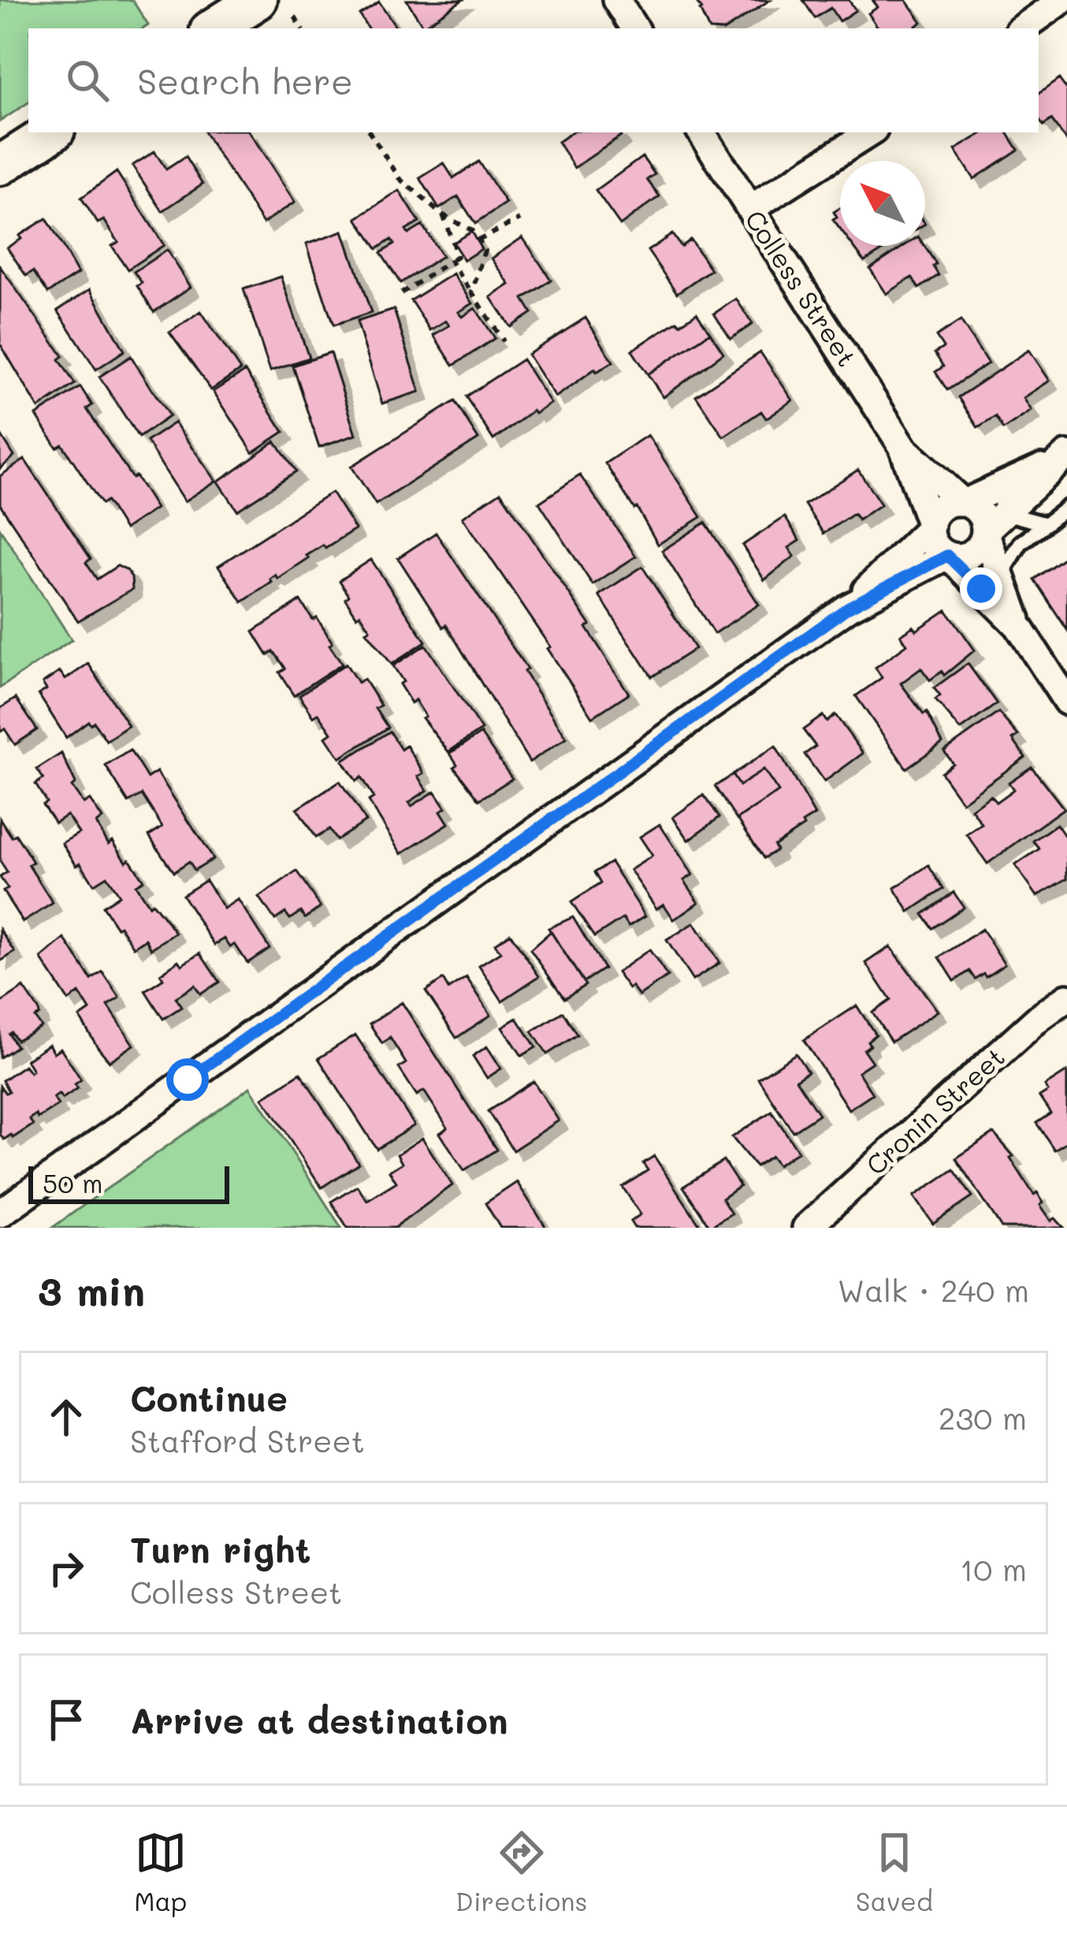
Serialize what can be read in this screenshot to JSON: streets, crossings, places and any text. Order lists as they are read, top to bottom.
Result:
{
  "streets": {
    "street": ["Colless Street", "Cronin Street"]
  },
  "scale_bar": "50 m",
  "north": "top left",
  "page": {
    "search": "Search here",
    "scale": "50 m",
    "heading": ["3 min", "Walk · 240 m"],
    "list": [
      ["Continue", "Stafford Street", "230 m"],
      ["Turn right", "Colless Street", "10 m"],
      "Arrive at destination"
    ],
    "nav": ["Map", "Directions", "Saved"]
  }
}
